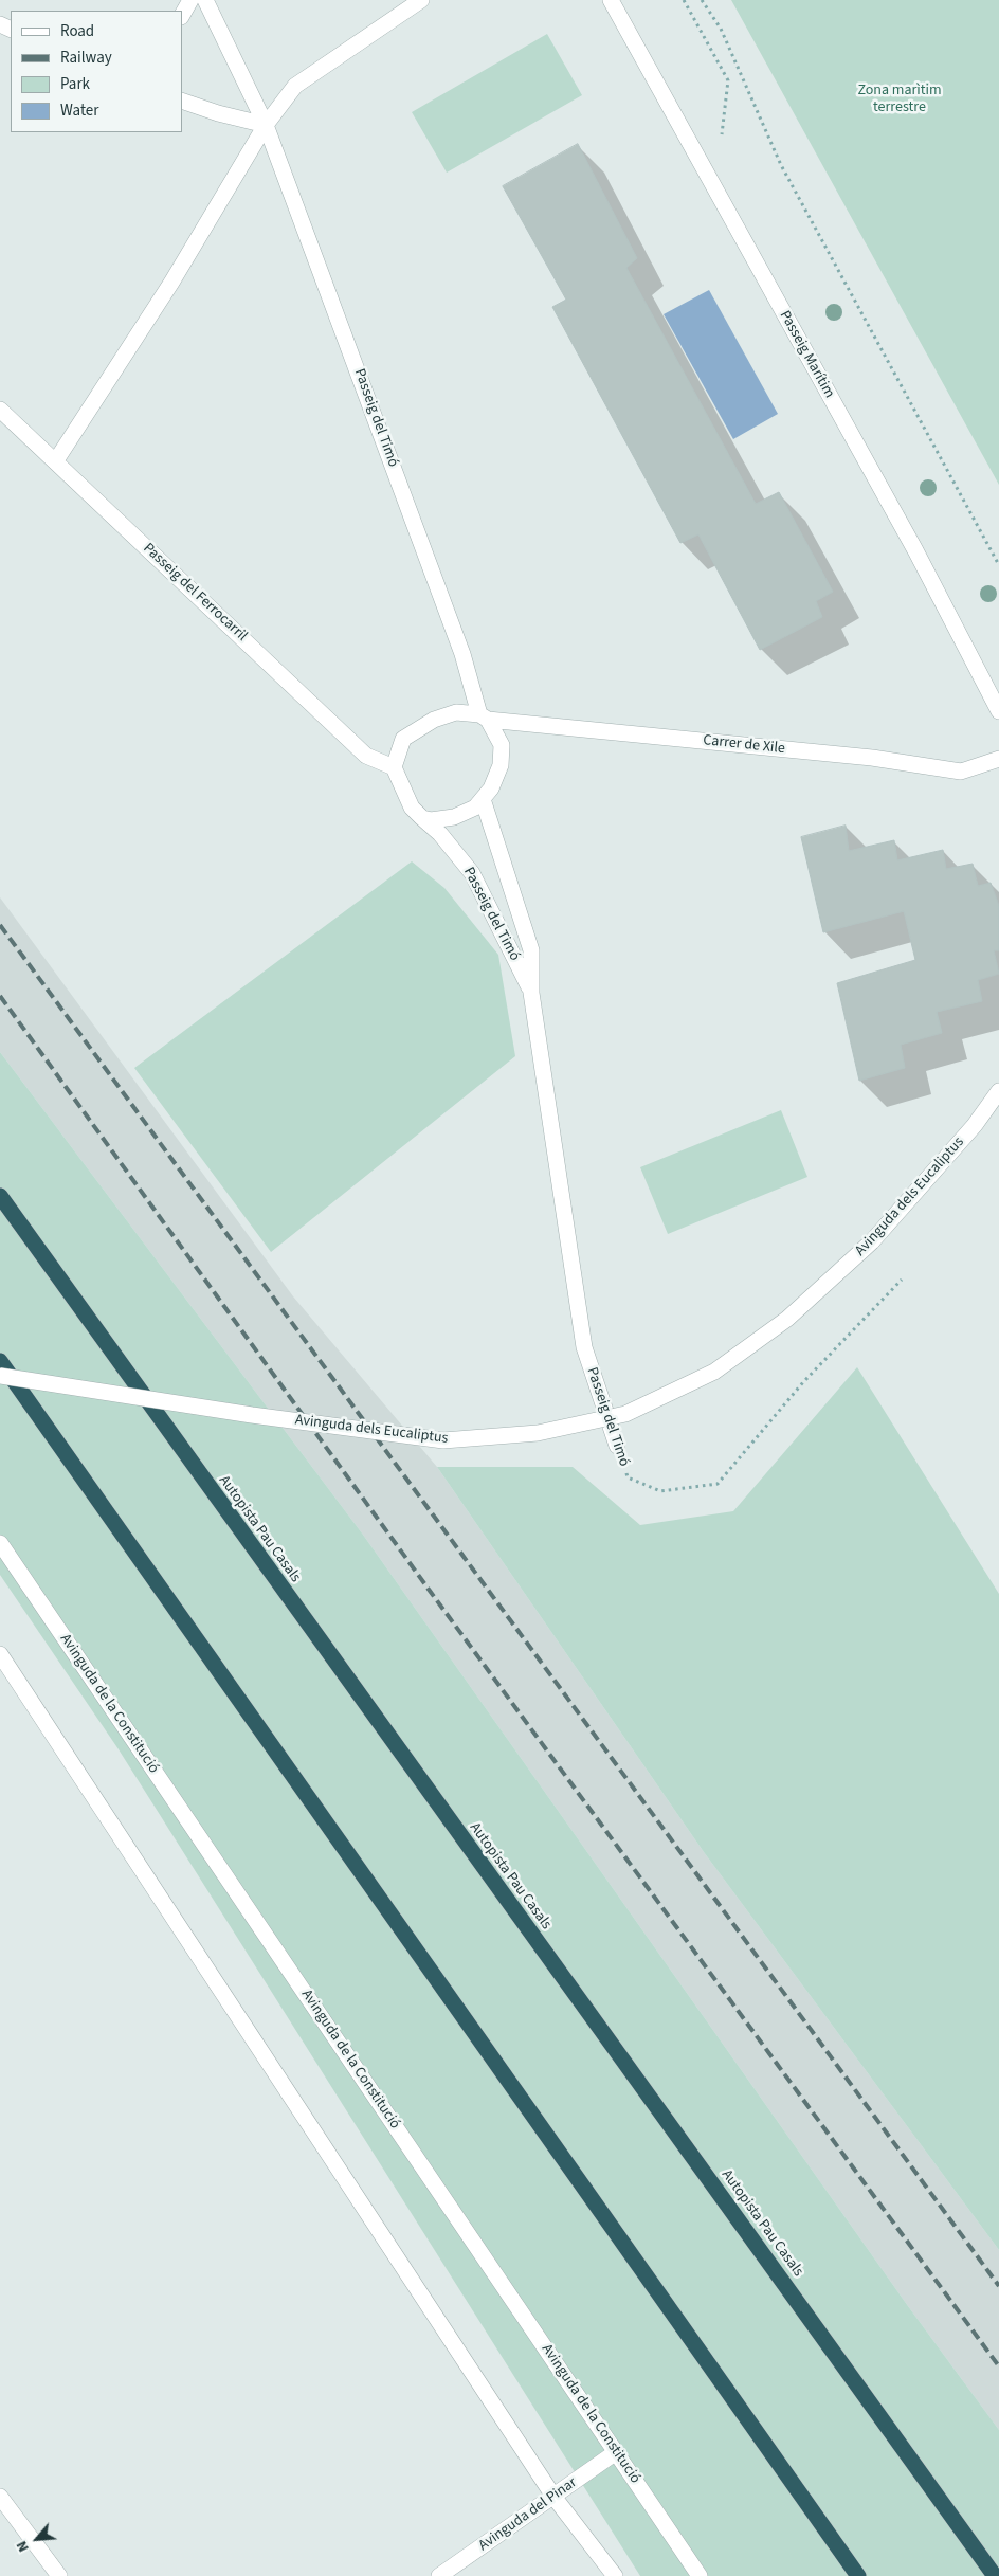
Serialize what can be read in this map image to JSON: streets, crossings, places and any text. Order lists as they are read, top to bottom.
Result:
{
  "streets": {
    "highway": ["Autopista Pau Casals"],
    "street": [
      "Passeig Marítim",
      "Passeig del Timó",
      "Passeig del Ferrocarril",
      "Carrer de Xile",
      "Avinguda dels Eucaliptus",
      "Avinguda de la Constitució",
      "Avinguda del Pinar"
    ]
  },
  "crossings": [
    ["Passeig del Timó", "Passeig del Ferrocarril"],
    ["Passeig del Timó", "Carrer de Xile"],
    ["Passeig del Ferrocarril", "Carrer de Xile"],
    ["Avinguda de la Constitució", "Avinguda del Pinar"]
  ],
  "parks": ["Zona marìtim terrestre"],
  "legend": [
    "Road",
    "Railway",
    "Park",
    "Water"
  ],
  "north": "bottom left"
}
